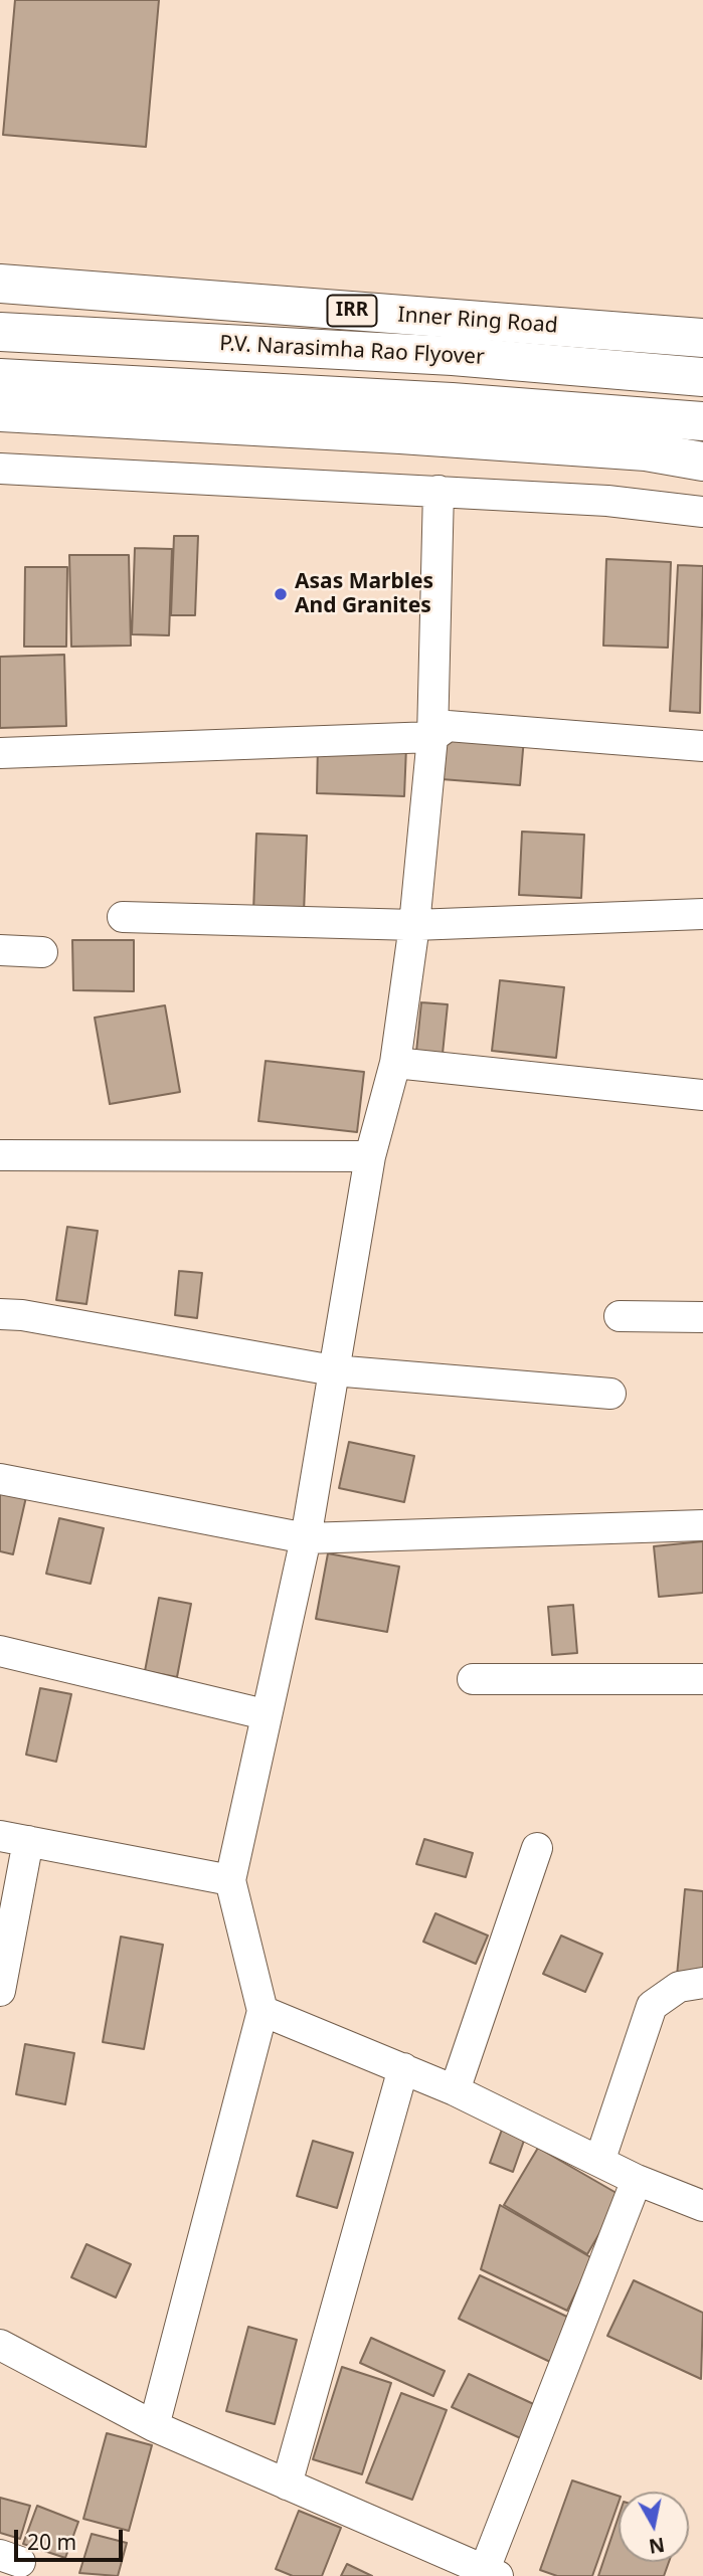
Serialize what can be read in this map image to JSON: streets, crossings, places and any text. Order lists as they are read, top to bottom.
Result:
{
  "streets": {
    "main road": ["IRR", "Inner Ring Road", "P.V. Narasimha Rao Flyover"]
  },
  "places": ["Asas Marbles And Granites"],
  "scale_bar": "20 m",
  "north": "bottom"
}
